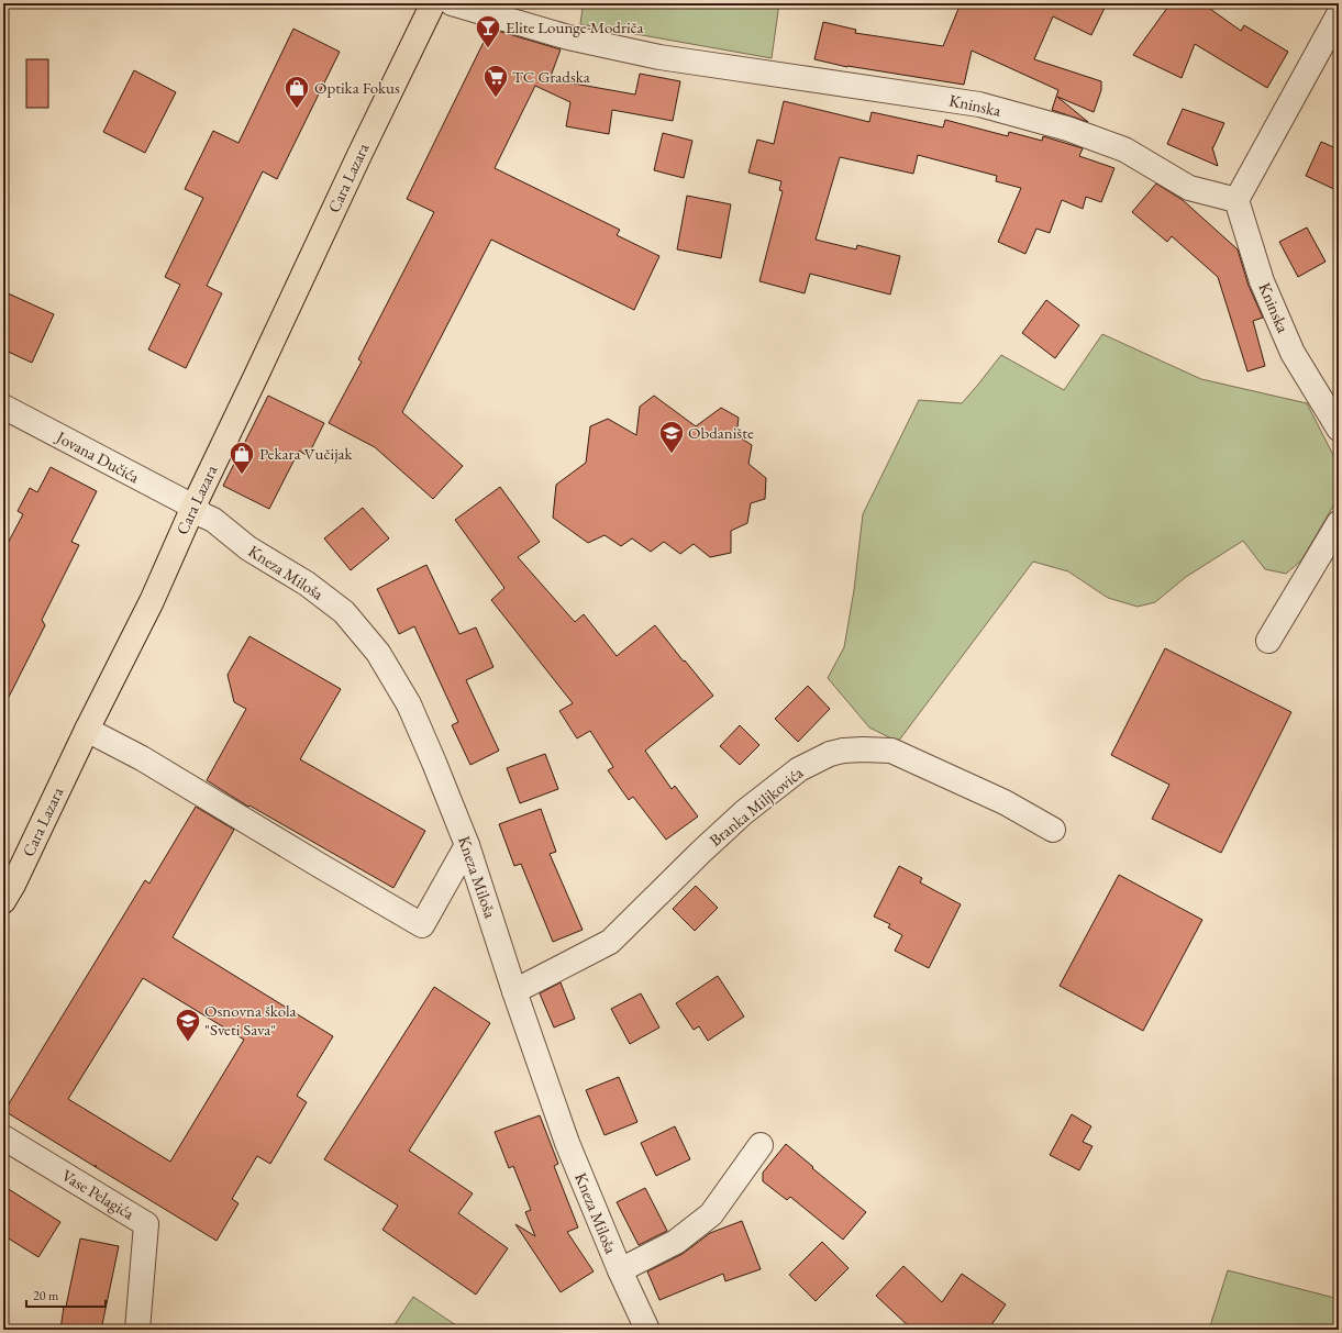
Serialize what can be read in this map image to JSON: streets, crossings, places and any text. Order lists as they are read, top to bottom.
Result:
{
  "streets": {
    "main road": ["Cara Lazara"],
    "street": [
      "Kninska",
      "Jovana Dučića",
      "Kneza Miloša",
      "Branka Miljkovića",
      "Vase Pelagića"
    ]
  },
  "crossings": [
    ["Cara Lazara", "Jovana Dučića"],
    ["Cara Lazara", "Kneza Miloša"],
    ["Jovana Dučića", "Kneza Miloša"],
    ["Kneza Miloša", "Branka Miljkovića"]
  ],
  "places": {
    "bar": ["Elite Lounge Modriča"],
    "supermarket": ["TC Gradska"],
    "shop": ["Optika Fokus", "Pekara Vučijak"],
    "school or university": ["Obdanište", "Osnovna škola \"Sveti Sava\""]
  },
  "scale_bar": "20 m"
}
